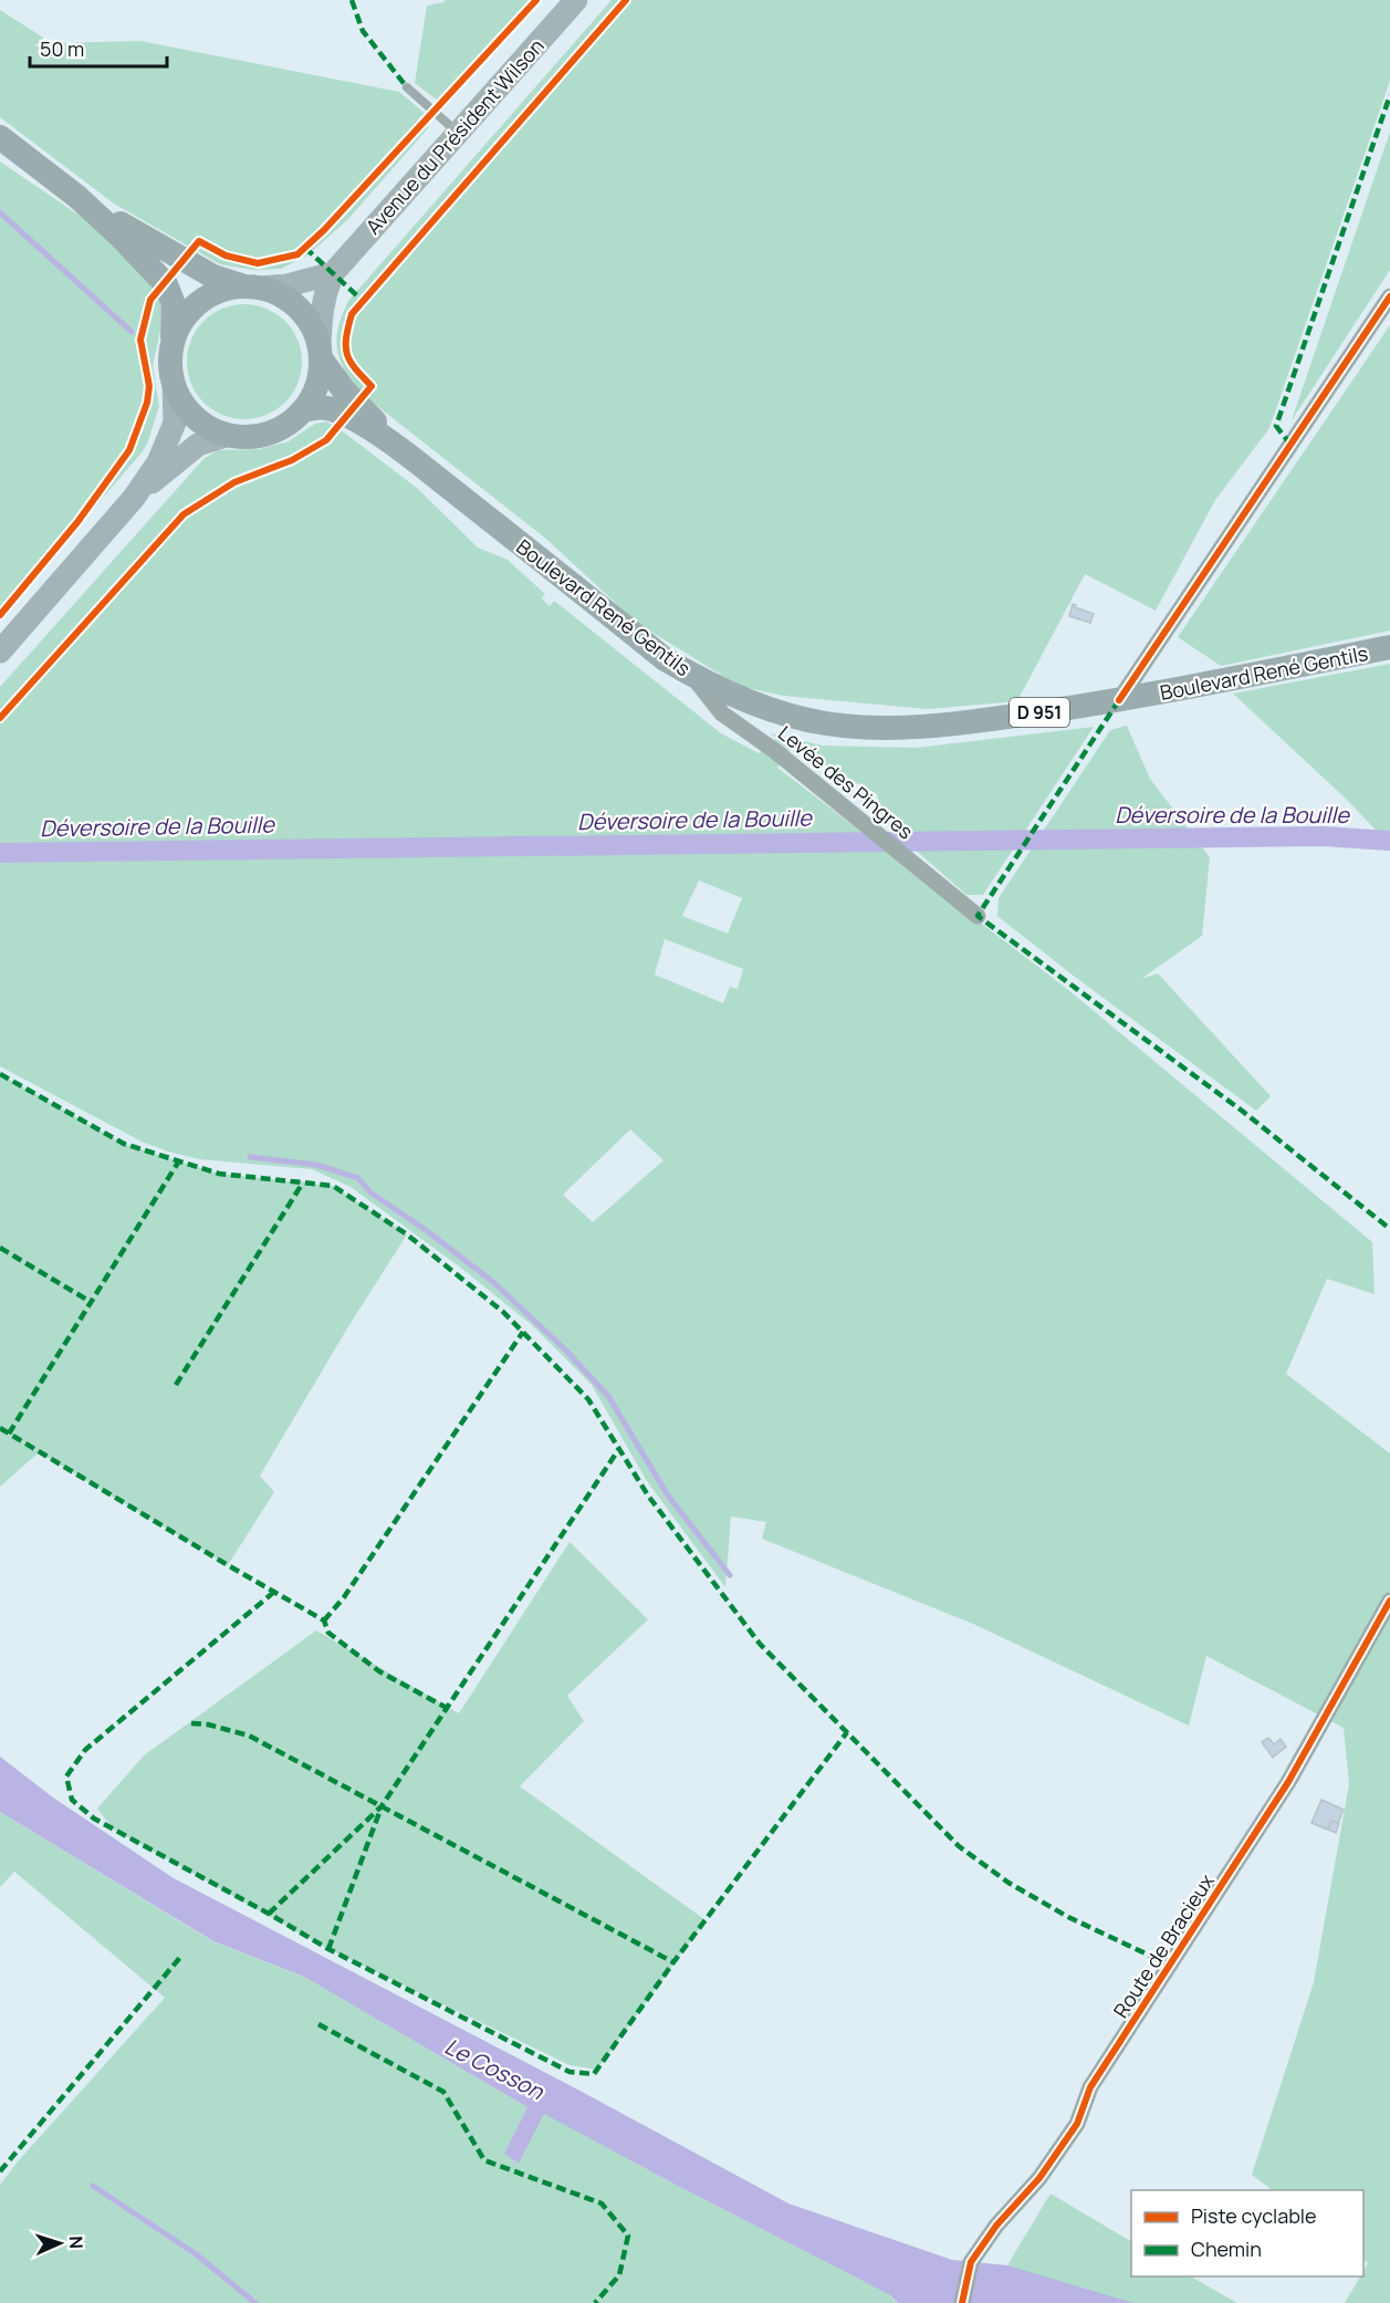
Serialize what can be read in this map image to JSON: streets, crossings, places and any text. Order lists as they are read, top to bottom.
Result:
{
  "streets": {
    "main road": ["Avenue du Président Wilson", "Boulevard René Gentils", "D 951"],
    "street": ["Levée des Pingres", "Route de Bracieux"]
  },
  "crossings": [
    ["Avenue du Président Wilson", "Boulevard René Gentils"],
    ["Boulevard René Gentils", "Levée des Pingres"]
  ],
  "water": ["Déversoire de la Bouille", "Le Cosson"],
  "legend": ["Piste cyclable", "Chemin"],
  "scale_bar": "50 m",
  "north": "right"
}
